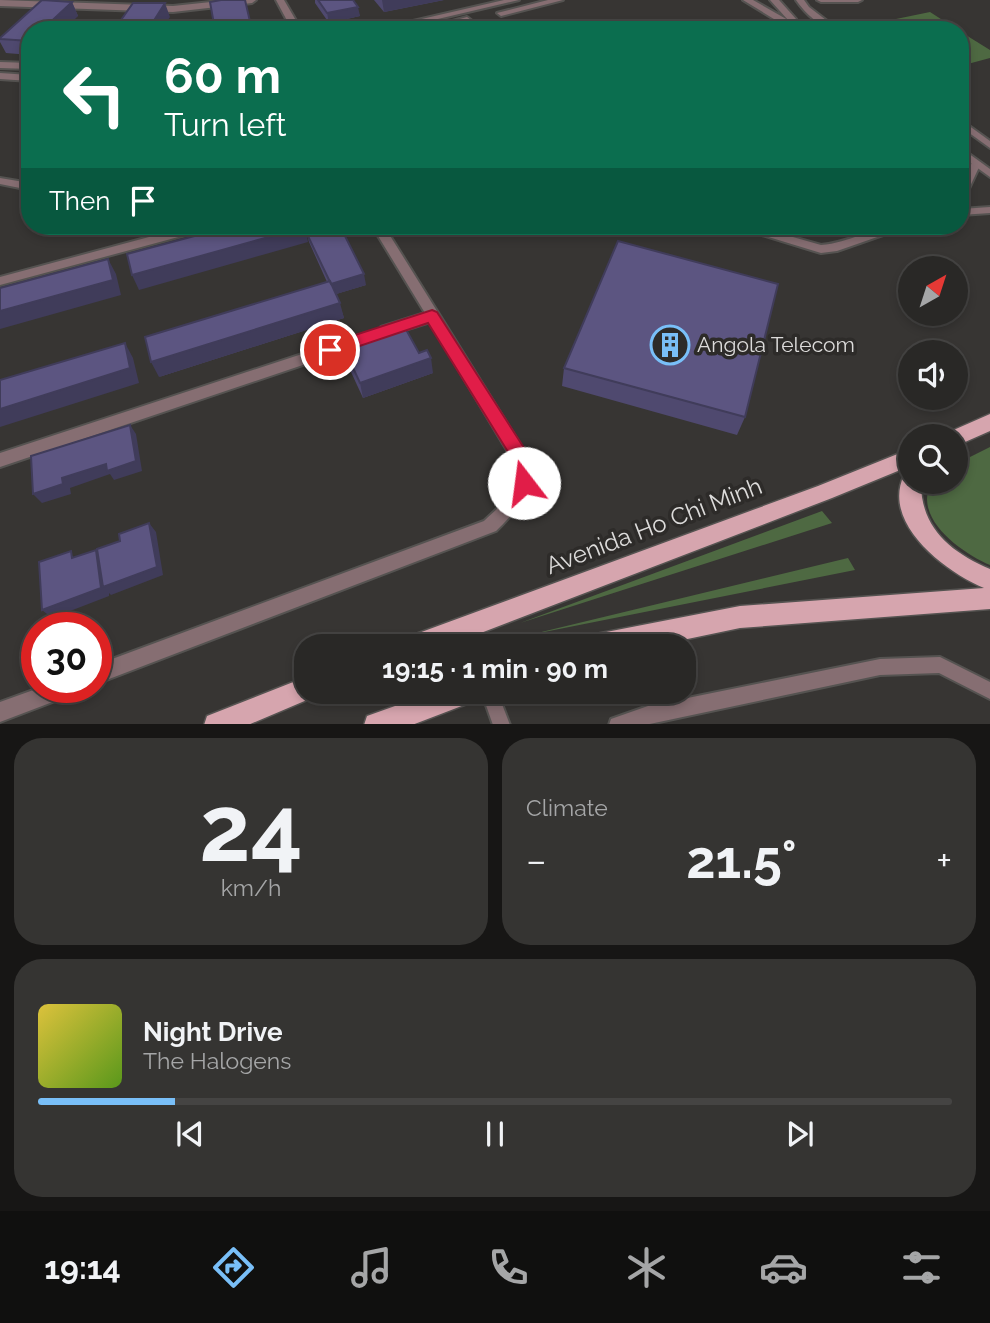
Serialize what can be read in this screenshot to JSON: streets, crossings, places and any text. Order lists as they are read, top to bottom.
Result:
{
  "streets": {
    "main road": ["Avenida Ho Chi Minh"]
  },
  "places": {
    "building": ["Angola Telecom"]
  },
  "north": "top right",
  "page": {
    "turn": ["60 m", "Turn left"],
    "then": "Then",
    "limit": "30",
    "trip": "19:15 · 1 min · 90 m",
    "tile": [
      ["24", "km/h"],
      "Climate"
    ],
    "heat": ["−", "21.5°", "+"],
    "song": ["Night Drive", "The Halogens"],
    "tabs": "19:14"
  }
}
